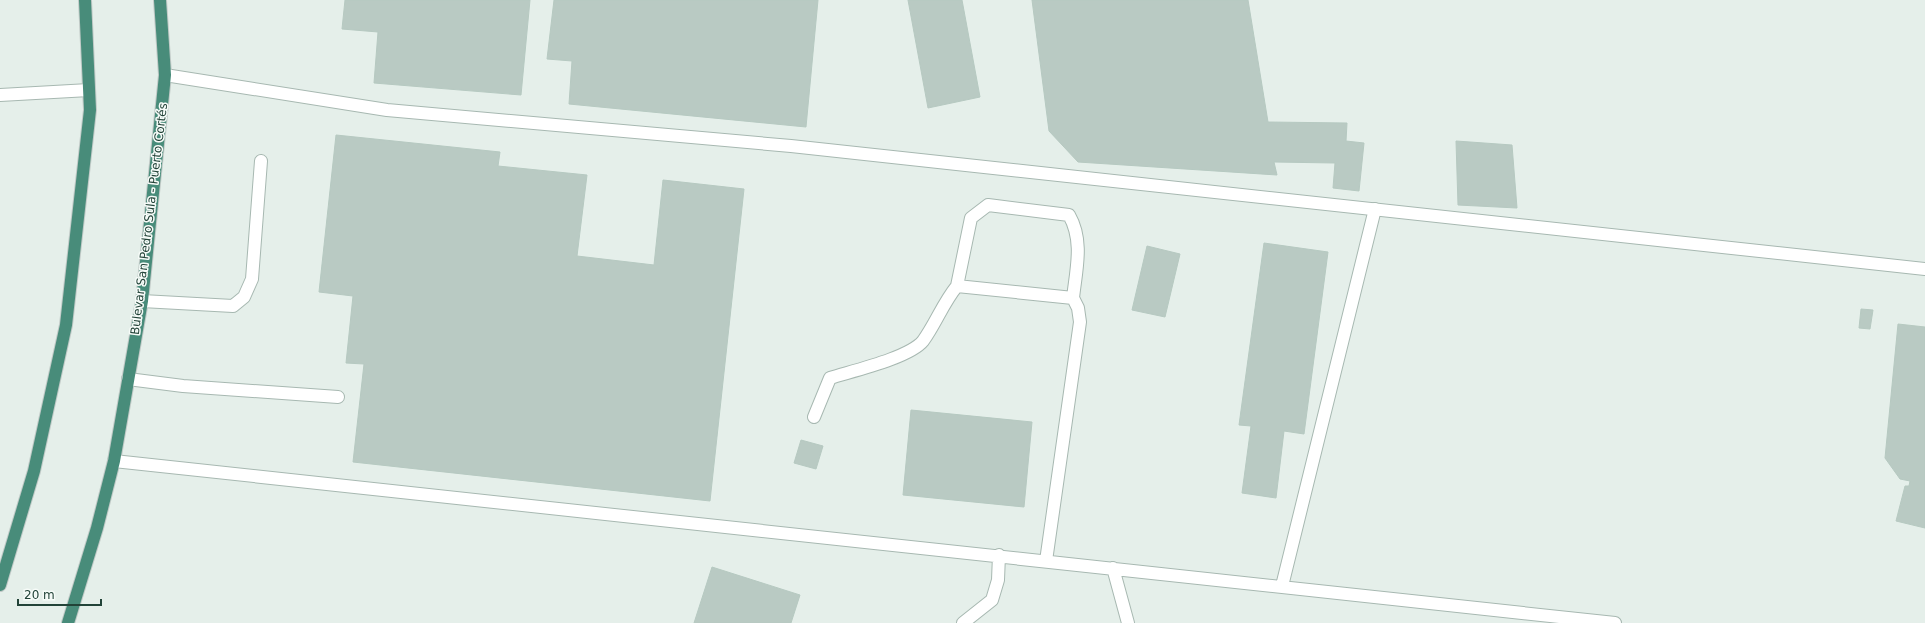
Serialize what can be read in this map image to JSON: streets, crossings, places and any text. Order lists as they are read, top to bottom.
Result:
{
  "streets": {
    "highway": ["Bulevar San Pedro Sula - Puerto Cortés"]
  },
  "scale_bar": "20 m"
}
